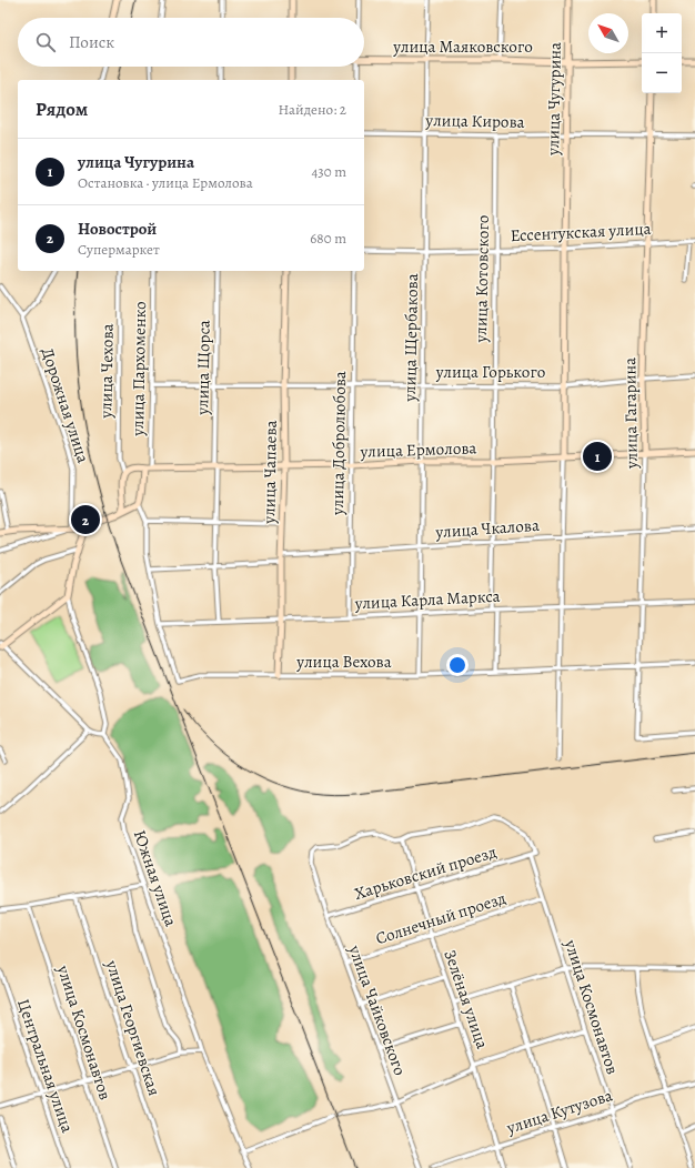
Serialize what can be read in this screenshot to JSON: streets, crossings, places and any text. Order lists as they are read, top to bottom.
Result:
{
  "streets": {
    "street": [
      "улица Маяковского",
      "улица Чугурина",
      "улица Кирова",
      "Ессентукская улица",
      "улица Котовского",
      "улица Щербакова",
      "улица Щорса",
      "улица Пархоменко",
      "улица Чехова",
      "улица Горького",
      "Дорожная улица",
      "улица Гагарина",
      "улица Добролюбова",
      "улица Ермолова",
      "улица Чапаева",
      "улица Чкалова",
      "улица Карла Маркса",
      "улица Вехова",
      "Харьковский проезд",
      "Южная улица",
      "Солнечный проезд",
      "Зелёная улица",
      "улица Космонавтов",
      "улица Чайковского",
      "улица Георгиевская",
      "Центральная улица",
      "улица Кутузова"
    ]
  },
  "crossings": [
    ["улица Маяковского", "улица Чугурина"],
    ["улица Маяковского", "улица Щербакова"],
    ["улица Чугурина", "улица Кирова"],
    ["улица Чугурина", "Ессентукская улица"],
    ["улица Чугурина", "улица Горького"],
    ["улица Чугурина", "улица Ермолова"],
    ["улица Чугурина", "улица Чкалова"],
    ["улица Чугурина", "улица Карла Маркса"],
    ["улица Чугурина", "улица Вехова"],
    ["улица Кирова", "улица Котовского"],
    ["улица Кирова", "улица Щербакова"],
    ["улица Кирова", "улица Гагарина"],
    ["Ессентукская улица", "улица Котовского"],
    ["Ессентукская улица", "улица Щербакова"],
    ["Ессентукская улица", "улица Гагарина"],
    ["улица Котовского", "улица Горького"],
    ["улица Котовского", "улица Ермолова"],
    ["улица Котовского", "улица Чкалова"],
    ["улица Котовского", "улица Карла Маркса"],
    ["улица Котовского", "улица Вехова"],
    ["улица Щербакова", "улица Горького"],
    ["улица Щербакова", "улица Ермолова"],
    ["улица Щербакова", "улица Чкалова"],
    ["улица Щербакова", "улица Карла Маркса"],
    ["улица Щербакова", "улица Вехова"],
    ["улица Щорса", "улица Горького"],
    ["улица Щорса", "улица Ермолова"],
    ["улица Щорса", "улица Карла Маркса"],
    ["улица Пархоменко", "улица Горького"],
    ["улица Пархоменко", "улица Ермолова"],
    ["улица Чехова", "улица Ермолова"],
    ["улица Горького", "улица Гагарина"],
    ["улица Горького", "улица Добролюбова"],
    ["улица Горького", "улица Чапаева"],
    ["улица Гагарина", "улица Ермолова"],
    ["улица Гагарина", "улица Чкалова"],
    ["улица Гагарина", "улица Карла Маркса"],
    ["улица Гагарина", "улица Вехова"],
    ["улица Добролюбова", "улица Ермолова"],
    ["улица Добролюбова", "улица Чкалова"],
    ["улица Добролюбова", "улица Карла Маркса"],
    ["улица Ермолова", "улица Чапаева"],
    ["улица Чапаева", "улица Чкалова"],
    ["улица Чапаева", "улица Карла Маркса"],
    ["улица Чапаева", "улица Вехова"],
    ["улица Карла Маркса", "улица Вехова"],
    ["Харьковский проезд", "Зелёная улица"],
    ["Харьковский проезд", "улица Космонавтов"],
    ["Харьковский проезд", "улица Чайковского"],
    ["Солнечный проезд", "Зелёная улица"],
    ["Солнечный проезд", "улица Космонавтов"],
    ["Солнечный проезд", "улица Чайковского"],
    ["Зелёная улица", "улица Космонавтов"],
    ["Зелёная улица", "улица Чайковского"],
    ["Зелёная улица", "улица Кутузова"],
    ["улица Космонавтов", "улица Чайковского"],
    ["улица Космонавтов", "улица Кутузова"]
  ],
  "north": "top left",
  "page": {
    "map_buttons": ["+", "−"],
    "search": "Поиск",
    "heading": ["Рядом", "Найдено: 2"],
    "list": [
      {
        "mark": "1",
        "name": "улица Чугурина",
        "note": "Остановка · улица Ермолова",
        "value": "430 m"
      },
      {
        "mark": "2",
        "name": "Новострой",
        "note": "Супермаркет",
        "value": "680 m"
      }
    ],
    "pins": ["1", "2"]
  }
}
